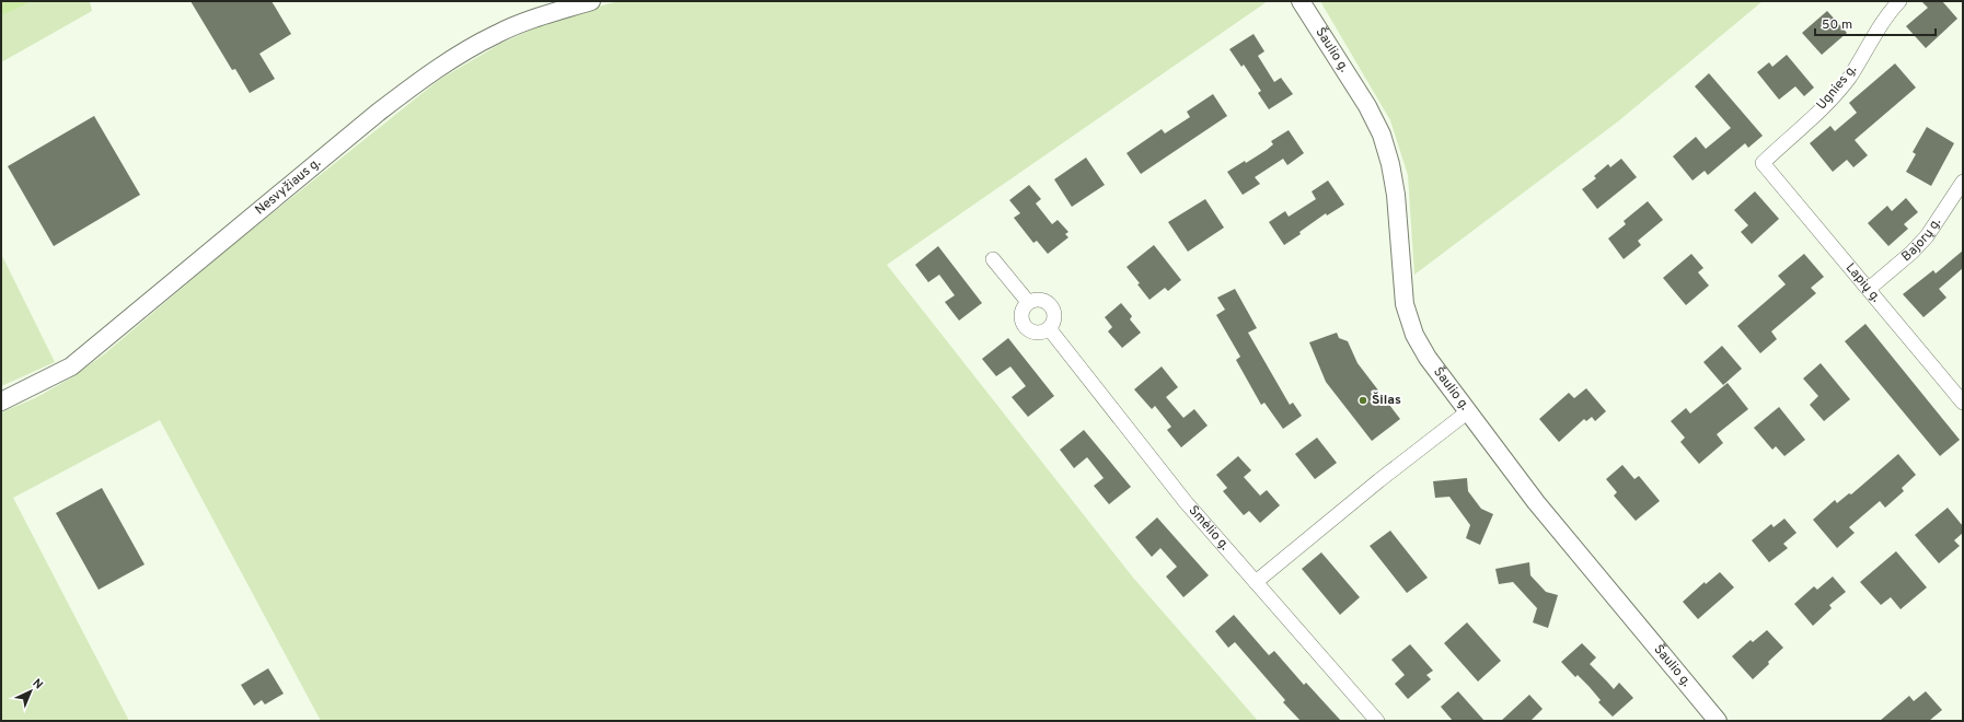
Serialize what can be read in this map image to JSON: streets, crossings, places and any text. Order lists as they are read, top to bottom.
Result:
{
  "streets": {
    "street": [
      "Šaulio g.",
      "Ugnies g.",
      "Nesvyžiaus g.",
      "Bajorų g.",
      "Lapių g.",
      "Smėlio g."
    ]
  },
  "crossings": [
    ["Ugnies g.", "Lapių g."],
    ["Bajorų g.", "Lapių g."]
  ],
  "places": ["Šilas"],
  "scale_bar": "50 m",
  "north": "top right"
}
